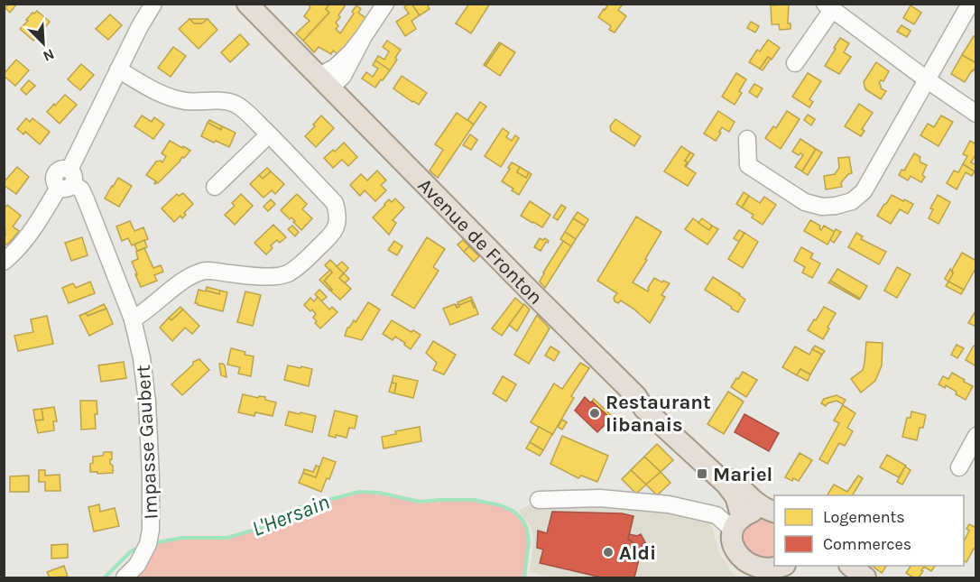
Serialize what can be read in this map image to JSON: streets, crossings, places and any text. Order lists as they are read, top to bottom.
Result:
{
  "streets": {
    "main road": ["Avenue de Fronton"],
    "street": ["Impasse Gaubert"]
  },
  "water": ["L'Hersain"],
  "places": {
    "other": ["Restaurant libanais", "Aldi"],
    "transit": ["Mariel"]
  },
  "legend": ["Logements", "Commerces"],
  "north": "bottom right"
}
